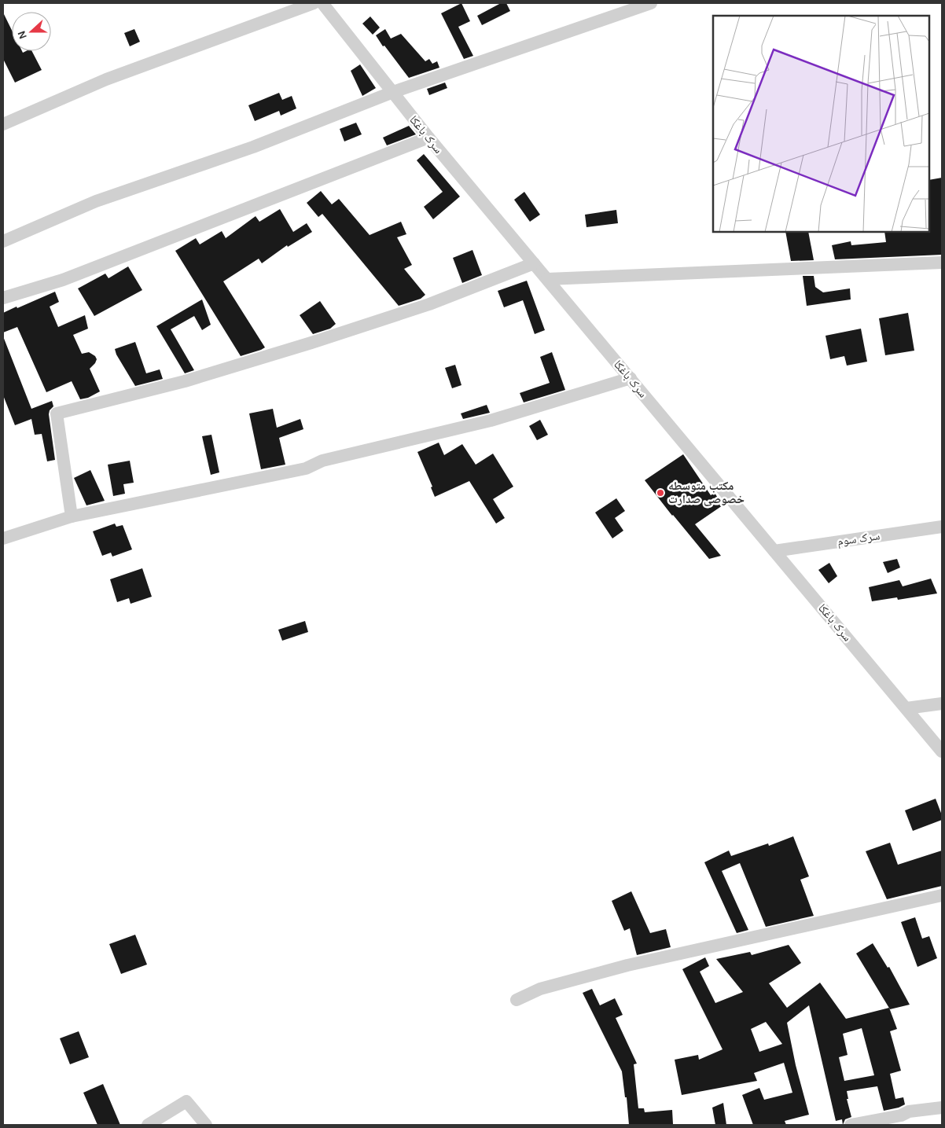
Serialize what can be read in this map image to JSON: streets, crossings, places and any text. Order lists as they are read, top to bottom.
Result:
{
  "streets": {
    "street": ["سرک باغکا", "سرک سوم"]
  },
  "crossings": [
    ["سرک باغکا", "سرک سوم"]
  ],
  "places": ["مکتب متوسطه خصوصی صدارت"],
  "north": "left"
}
